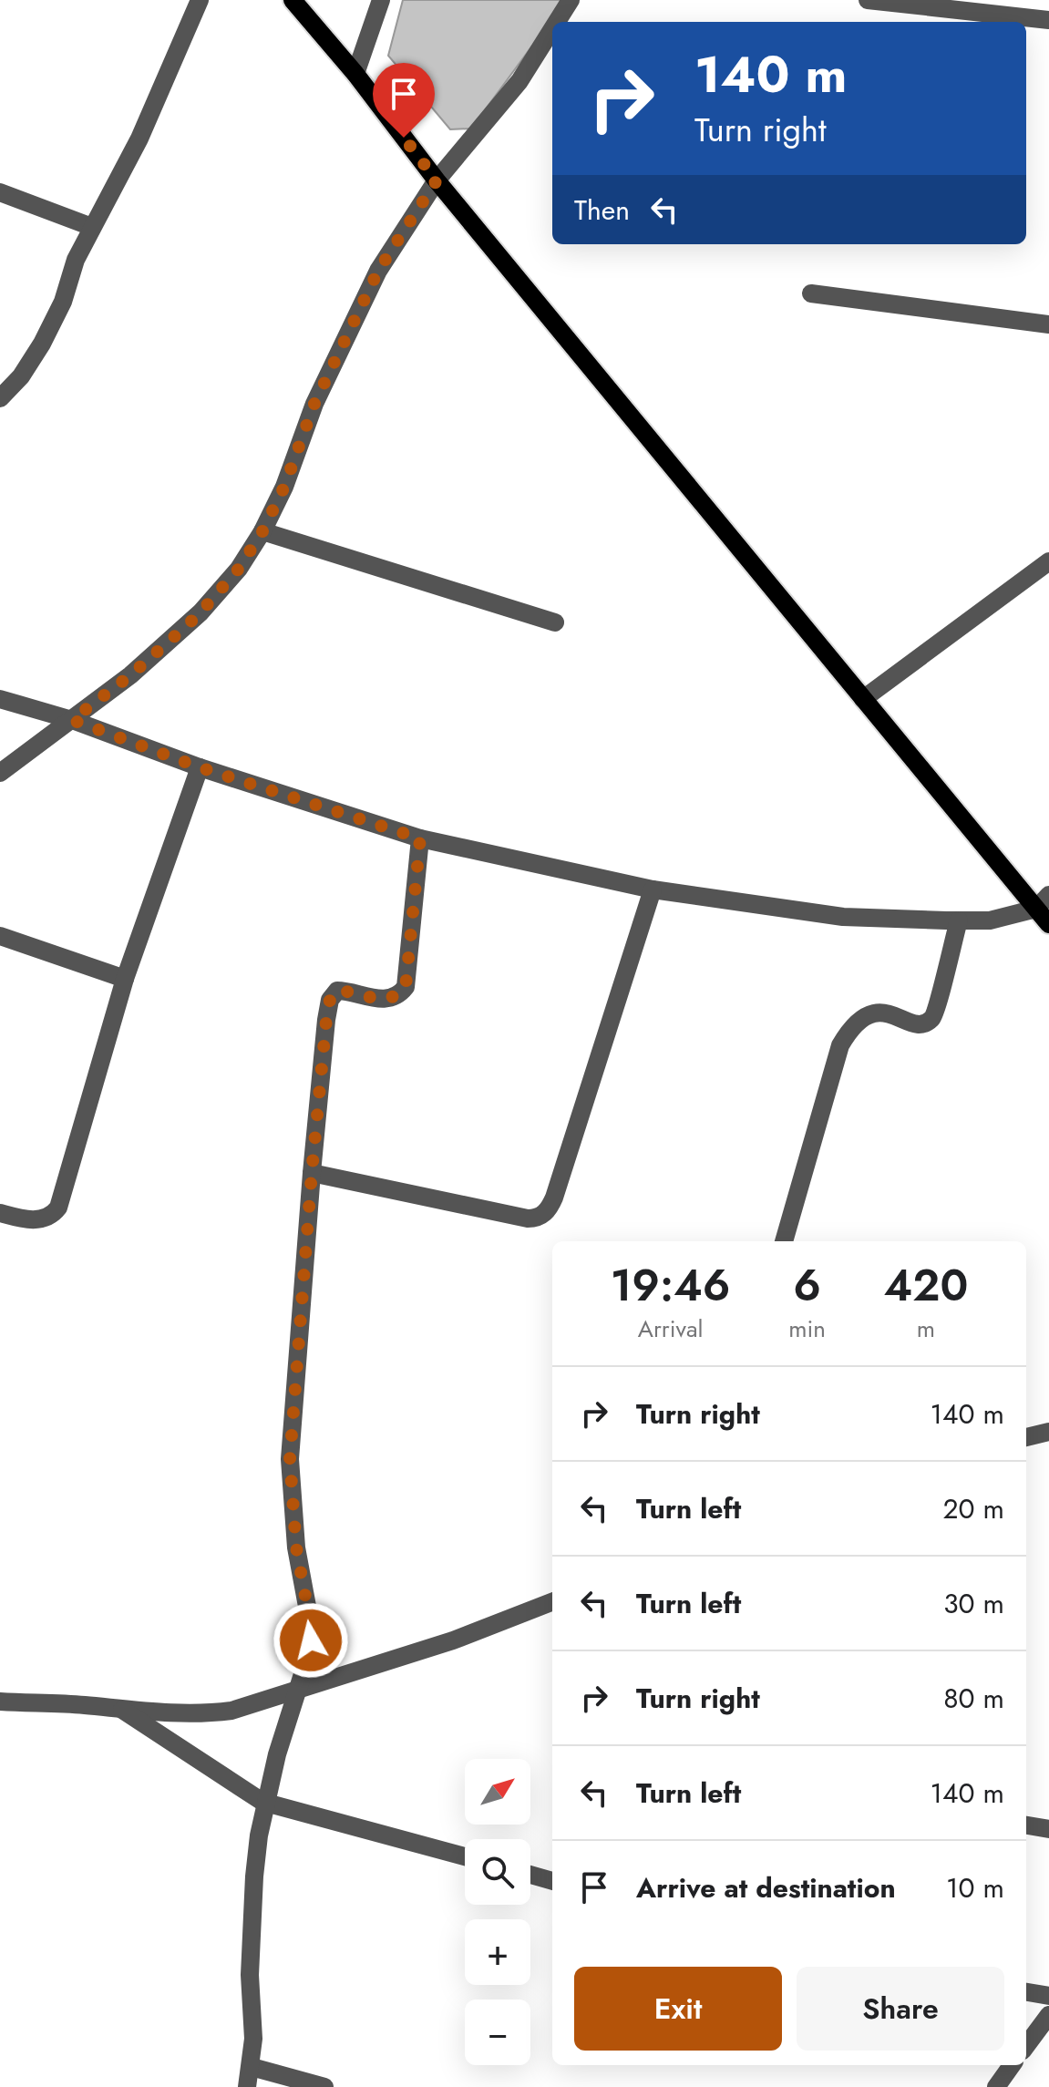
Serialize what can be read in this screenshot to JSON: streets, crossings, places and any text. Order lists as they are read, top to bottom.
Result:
{
  "north": "top right",
  "page": {
    "turn": ["140 m", "Turn right"],
    "then": "Then",
    "eta": [
      "19:46",
      "Arrival",
      "6",
      "min",
      "420",
      "m"
    ],
    "list": [
      {
        "name": "Turn right",
        "value": "140 m"
      },
      {
        "name": "Turn left",
        "value": "20 m"
      },
      {
        "name": "Turn left",
        "value": "30 m"
      },
      {
        "name": "Turn right",
        "value": "80 m"
      },
      {
        "name": "Turn left",
        "value": "140 m"
      },
      {
        "name": "Arrive at destination",
        "value": "10 m"
      }
    ],
    "map_buttons": ["+", "−"],
    "buttons": ["Exit", "Share"]
  }
}
